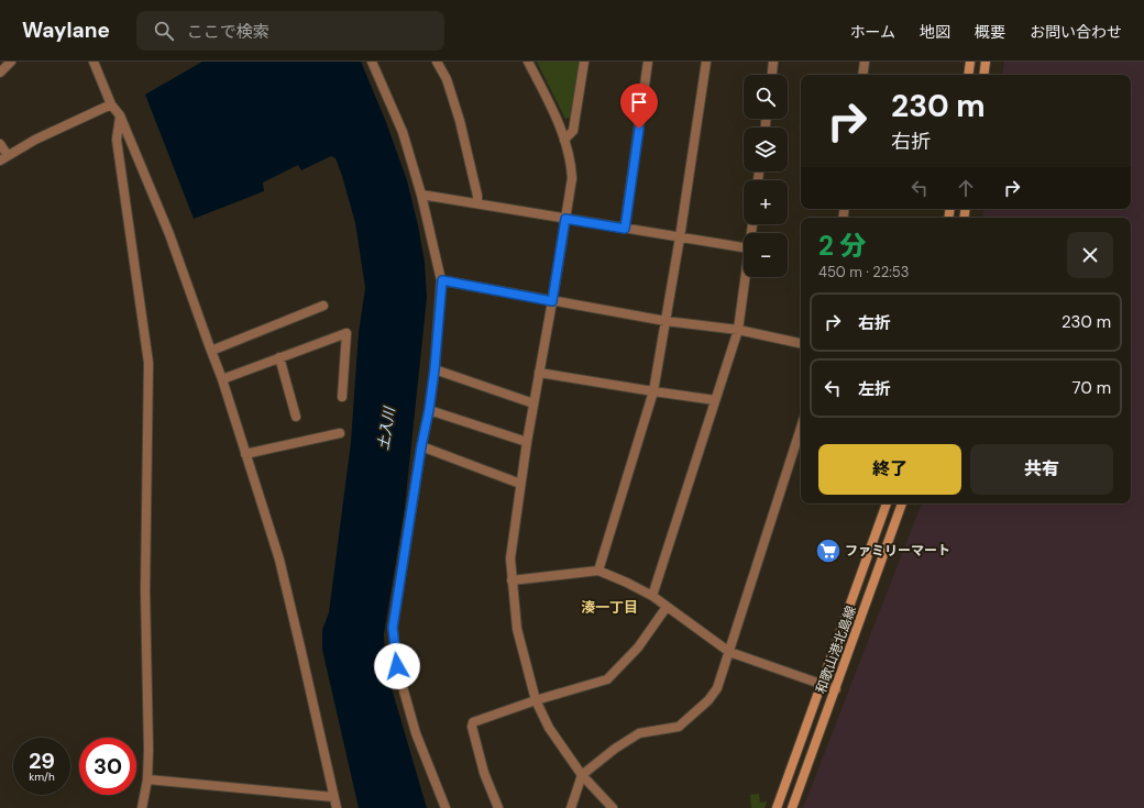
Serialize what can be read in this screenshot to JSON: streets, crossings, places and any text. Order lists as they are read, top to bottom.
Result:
{
  "streets": {
    "main road": ["和歌山港北島線"]
  },
  "districts": ["湊一丁目"],
  "water": ["土入川"],
  "places": {
    "supermarket": ["ファミリーマート"]
  },
  "page": {
    "header": "Waylane",
    "search": "ここで検索",
    "nav": [
      "ホーム",
      "地図",
      "概要",
      "お問い合わせ"
    ],
    "map_buttons": ["+", "−"],
    "turn": ["230 m", "右折"],
    "heading": ["2 分", "450 m · 22:53"],
    "list": [
      {
        "name": "右折",
        "value": "230 m"
      },
      {
        "name": "左折",
        "value": "70 m"
      }
    ],
    "buttons": ["終了", "共有"],
    "speed": "29 km/h",
    "limit": "30"
  }
}
